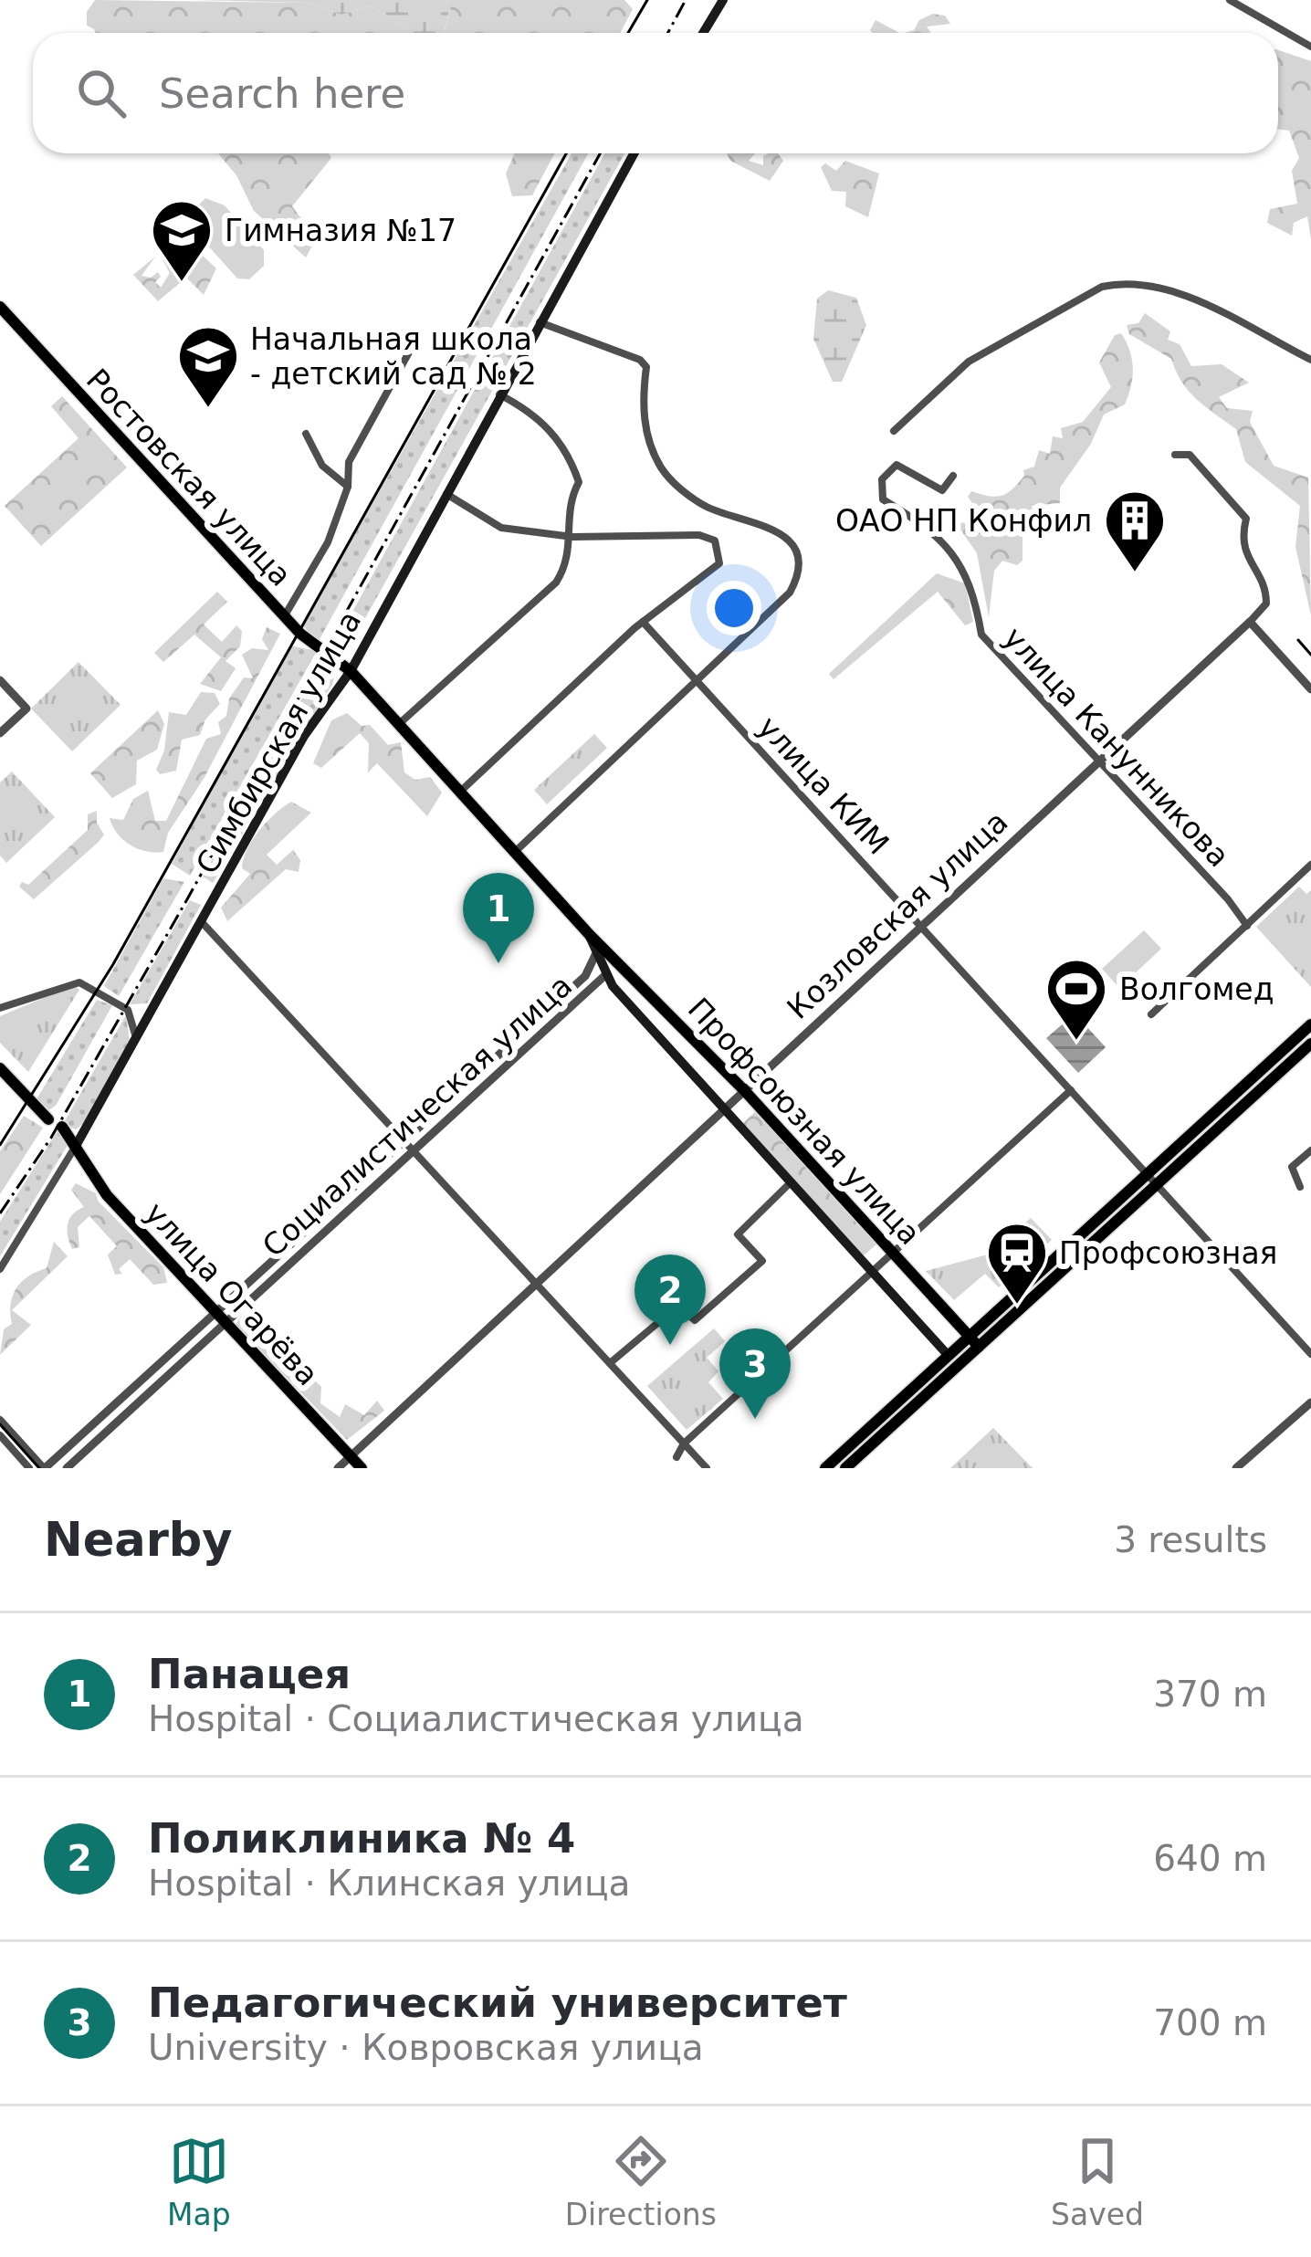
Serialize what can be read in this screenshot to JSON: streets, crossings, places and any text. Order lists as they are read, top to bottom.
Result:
{
  "streets": {
    "main road": [
      "Ростовская улица",
      "Симбирская улица",
      "Профсоюзная улица",
      "улица Огарёва"
    ],
    "street": [
      "улица Канунникова",
      "улица КИМ",
      "Козловская улица",
      "Социалистическая улица"
    ]
  },
  "crossings": [
    ["Ростовская улица", "Симбирская улица"],
    ["Ростовская улица", "Профсоюзная улица"],
    ["Симбирская улица", "Профсоюзная улица"],
    ["Симбирская улица", "улица Огарёва"],
    ["улица Канунникова", "Козловская улица"],
    ["улица КИМ", "Козловская улица"],
    ["Козловская улица", "Профсоюзная улица"],
    ["Козловская улица", "улица Огарёва"],
    ["Социалистическая улица", "Профсоюзная улица"],
    ["Социалистическая улица", "улица Огарёва"]
  ],
  "places": {
    "school or university": ["Гимназия №17", "Начальная школа - детский сад № 2"],
    "building": ["ОАО НП Конфил"],
    "sports": ["Волгомед"],
    "station": ["Профсоюзная"]
  },
  "page": {
    "search": "Search here",
    "pins": ["1", "2", "3"],
    "heading": ["Nearby", "3 results"],
    "list": [
      {
        "mark": "1",
        "name": "Панацея",
        "note": "Hospital · Социалистическая улица",
        "value": "370 m"
      },
      {
        "mark": "2",
        "name": "Поликлиника № 4",
        "note": "Hospital · Клинская улица",
        "value": "640 m"
      },
      {
        "mark": "3",
        "name": "Педагогический университет",
        "note": "University · Ковровская улица",
        "value": "700 m"
      }
    ],
    "nav": ["Map", "Directions", "Saved"]
  }
}
